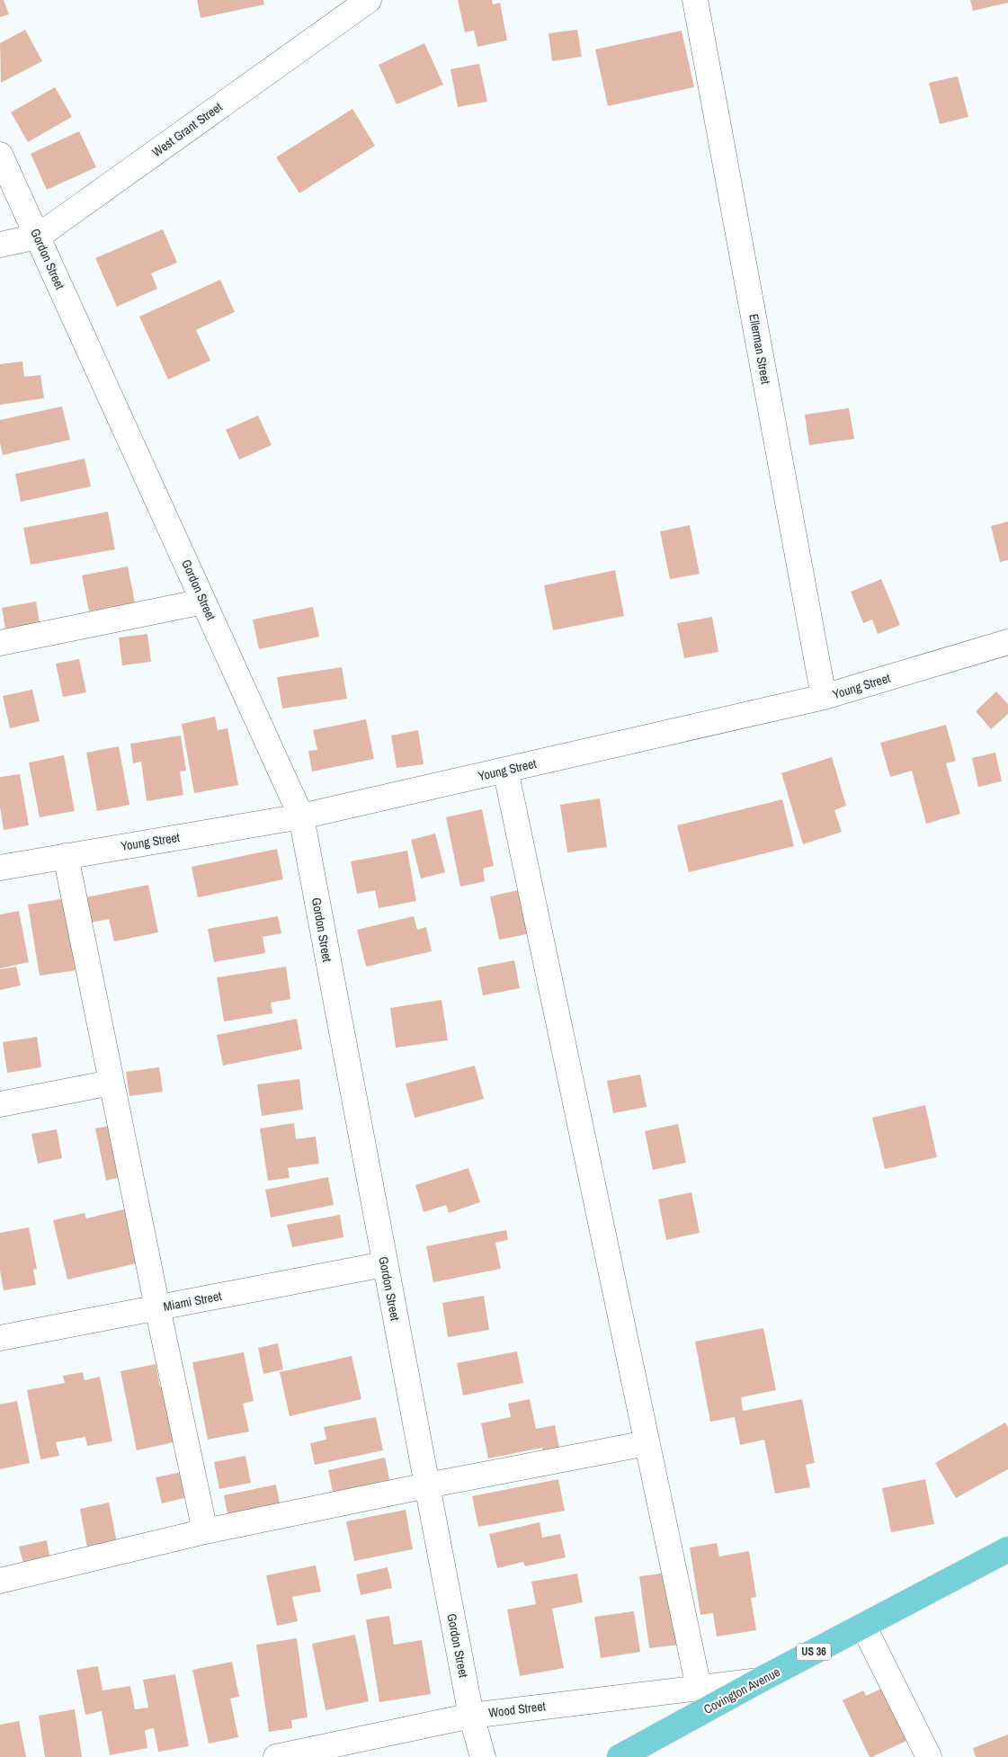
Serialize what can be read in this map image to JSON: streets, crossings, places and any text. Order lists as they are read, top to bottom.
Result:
{
  "streets": {
    "main road": ["US 36", "Covington Avenue"],
    "street": [
      "West Grant Street",
      "Gordon Street",
      "Ellerman Street",
      "Young Street",
      "Miami Street",
      "Wood Street"
    ]
  },
  "crossings": [
    ["West Grant Street", "Gordon Street"],
    ["Gordon Street", "Young Street"],
    ["Gordon Street", "Miami Street"],
    ["Gordon Street", "Wood Street"],
    ["Ellerman Street", "Young Street"],
    ["Covington Avenue", "Wood Street"]
  ]
}
